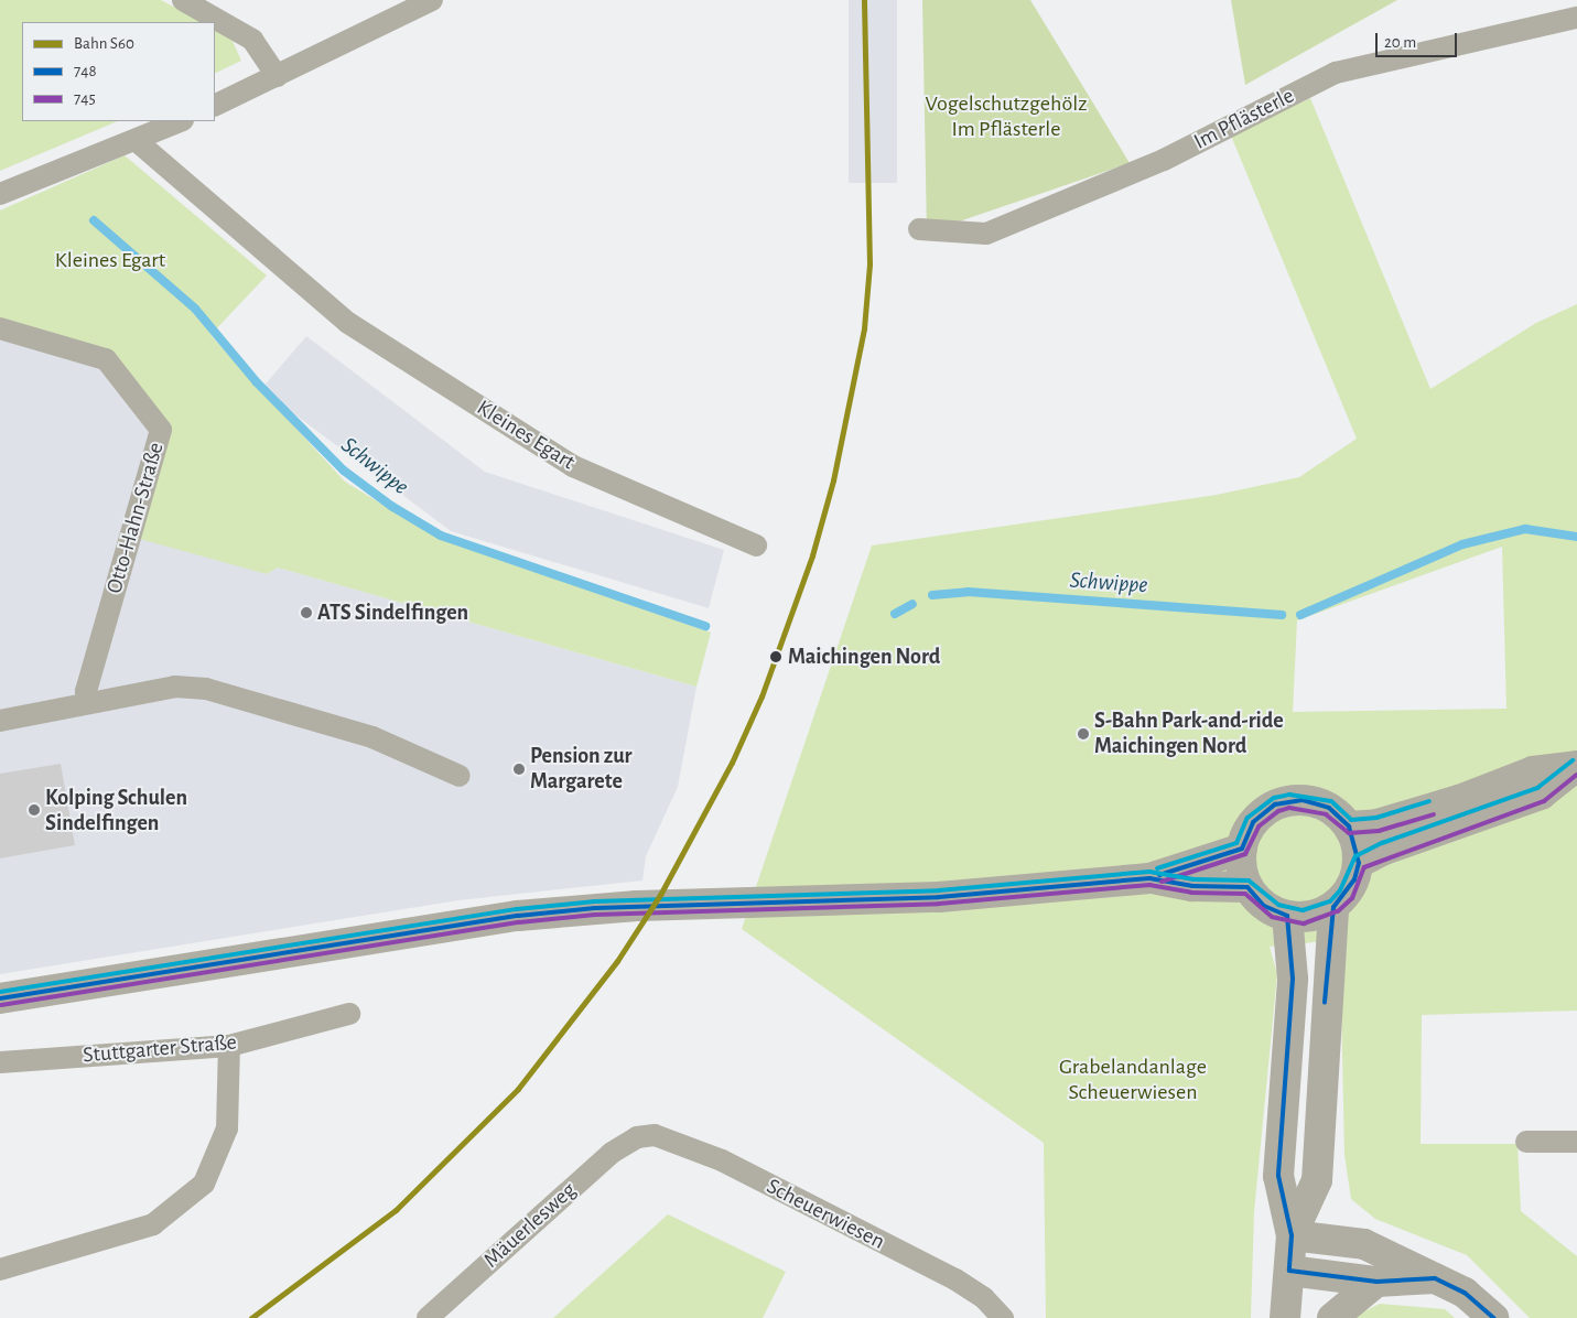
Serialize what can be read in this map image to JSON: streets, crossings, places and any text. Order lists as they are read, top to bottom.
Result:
{
  "streets": {
    "street": [
      "Im Pflästerle",
      "Kleines Egart",
      "Otto-Hahn-Straße",
      "Stuttgarter Straße",
      "Scheuerwiesen",
      "Mäuerlesweg"
    ]
  },
  "crossings": [
    ["Scheuerwiesen", "Mäuerlesweg"]
  ],
  "water": ["Schwippe"],
  "parks": ["Vogelschutzgehölz Im Pflästerle", "Kleines Egart", "Grabelandanlage Scheuerwiesen"],
  "places": [
    "ATS Sindelfingen",
    "Maichingen Nord",
    "S-Bahn Park-and-ride Maichingen Nord",
    "Pension zur Margarete",
    "Kolping Schulen Sindelfingen"
  ],
  "lines": ["rail line S60", "transit line 745", "transit line 748"],
  "legend": ["Bahn S60", "748", "745"],
  "scale_bar": "20 m"
}
